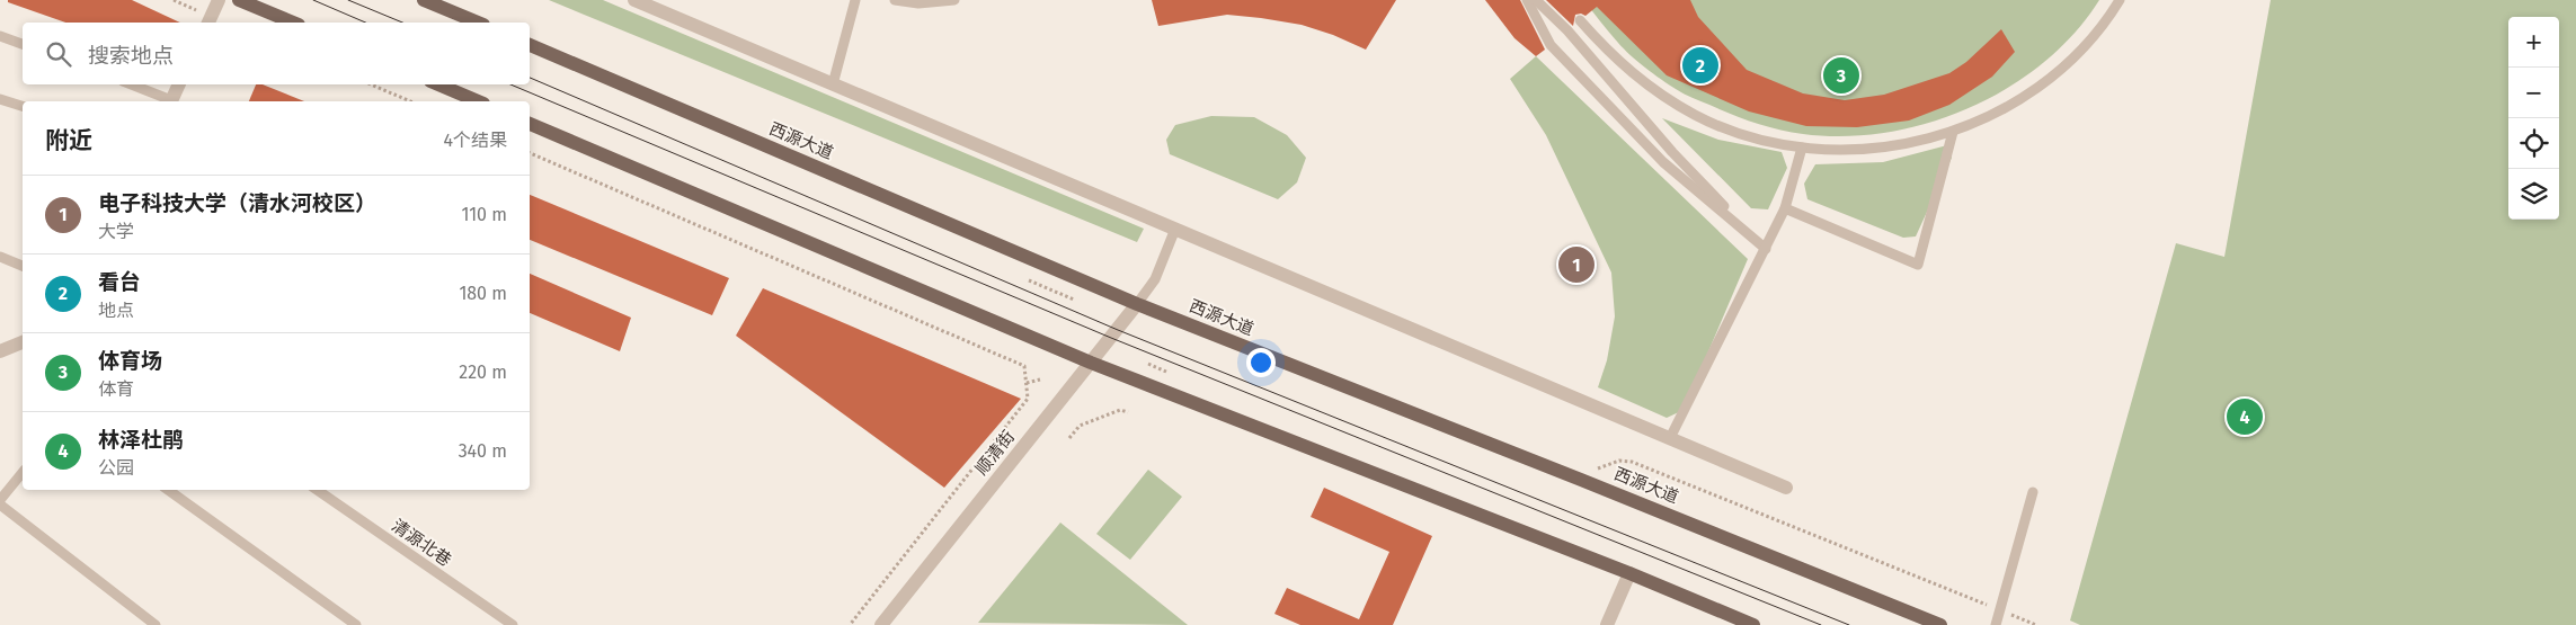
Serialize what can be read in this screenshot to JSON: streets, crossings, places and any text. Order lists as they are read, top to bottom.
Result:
{
  "streets": {
    "main road": ["西源大道"],
    "street": ["顺清街"],
    "lane": ["清源北巷"]
  },
  "crossings": [
    ["西源大道", "顺清街"]
  ],
  "page": {
    "map_buttons": ["+", "−"],
    "search": "搜索地点",
    "pins": [
      "2",
      "3",
      "1",
      "4"
    ],
    "heading": ["附近", "4个结果"],
    "list": [
      {
        "mark": "1",
        "name": "电子科技大学（清水河校区）",
        "note": "大学",
        "value": "110 m"
      },
      {
        "mark": "2",
        "name": "看台",
        "note": "地点",
        "value": "180 m"
      },
      {
        "mark": "3",
        "name": "体育场",
        "note": "体育",
        "value": "220 m"
      },
      {
        "mark": "4",
        "name": "林泽杜鹃",
        "note": "公园",
        "value": "340 m"
      }
    ]
  }
}
